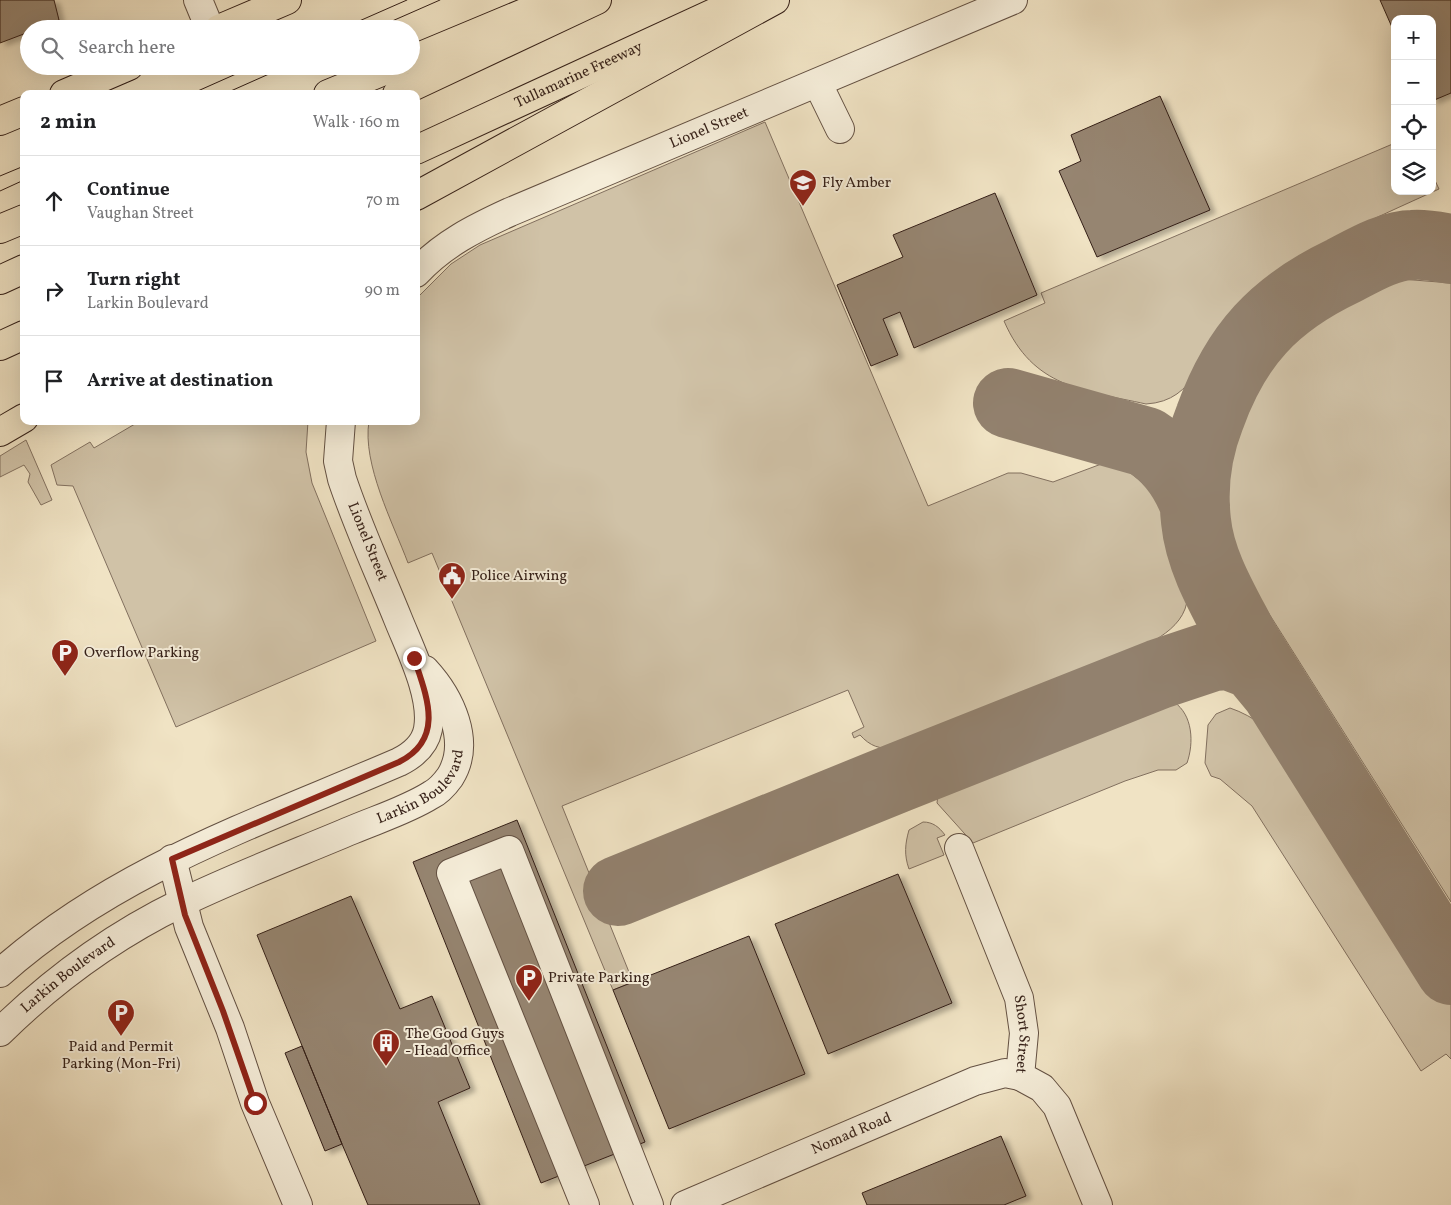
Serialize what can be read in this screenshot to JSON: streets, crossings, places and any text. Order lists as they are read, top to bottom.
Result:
{
  "streets": {
    "main road": ["Tullamarine Freeway"],
    "street": [
      "Lionel Street",
      "Larkin Boulevard",
      "Short Street",
      "Nomad Road"
    ]
  },
  "crossings": [
    ["Lionel Street", "Larkin Boulevard"],
    ["Short Street", "Nomad Road"]
  ],
  "places": {
    "school or university": ["Fly Amber"],
    "public building": ["Police Airwing"],
    "parking": ["Overflow Parking", "Private Parking", "Paid and Permit Parking (Mon-Fri)"],
    "building": ["The Good Guys - Head Office"]
  },
  "page": {
    "map_buttons": ["+", "−"],
    "search": "Search here",
    "heading": ["2 min", "Walk · 160 m"],
    "list": [
      ["Continue", "Vaughan Street", "70 m"],
      ["Turn right", "Larkin Boulevard", "90 m"],
      "Arrive at destination"
    ]
  }
}
